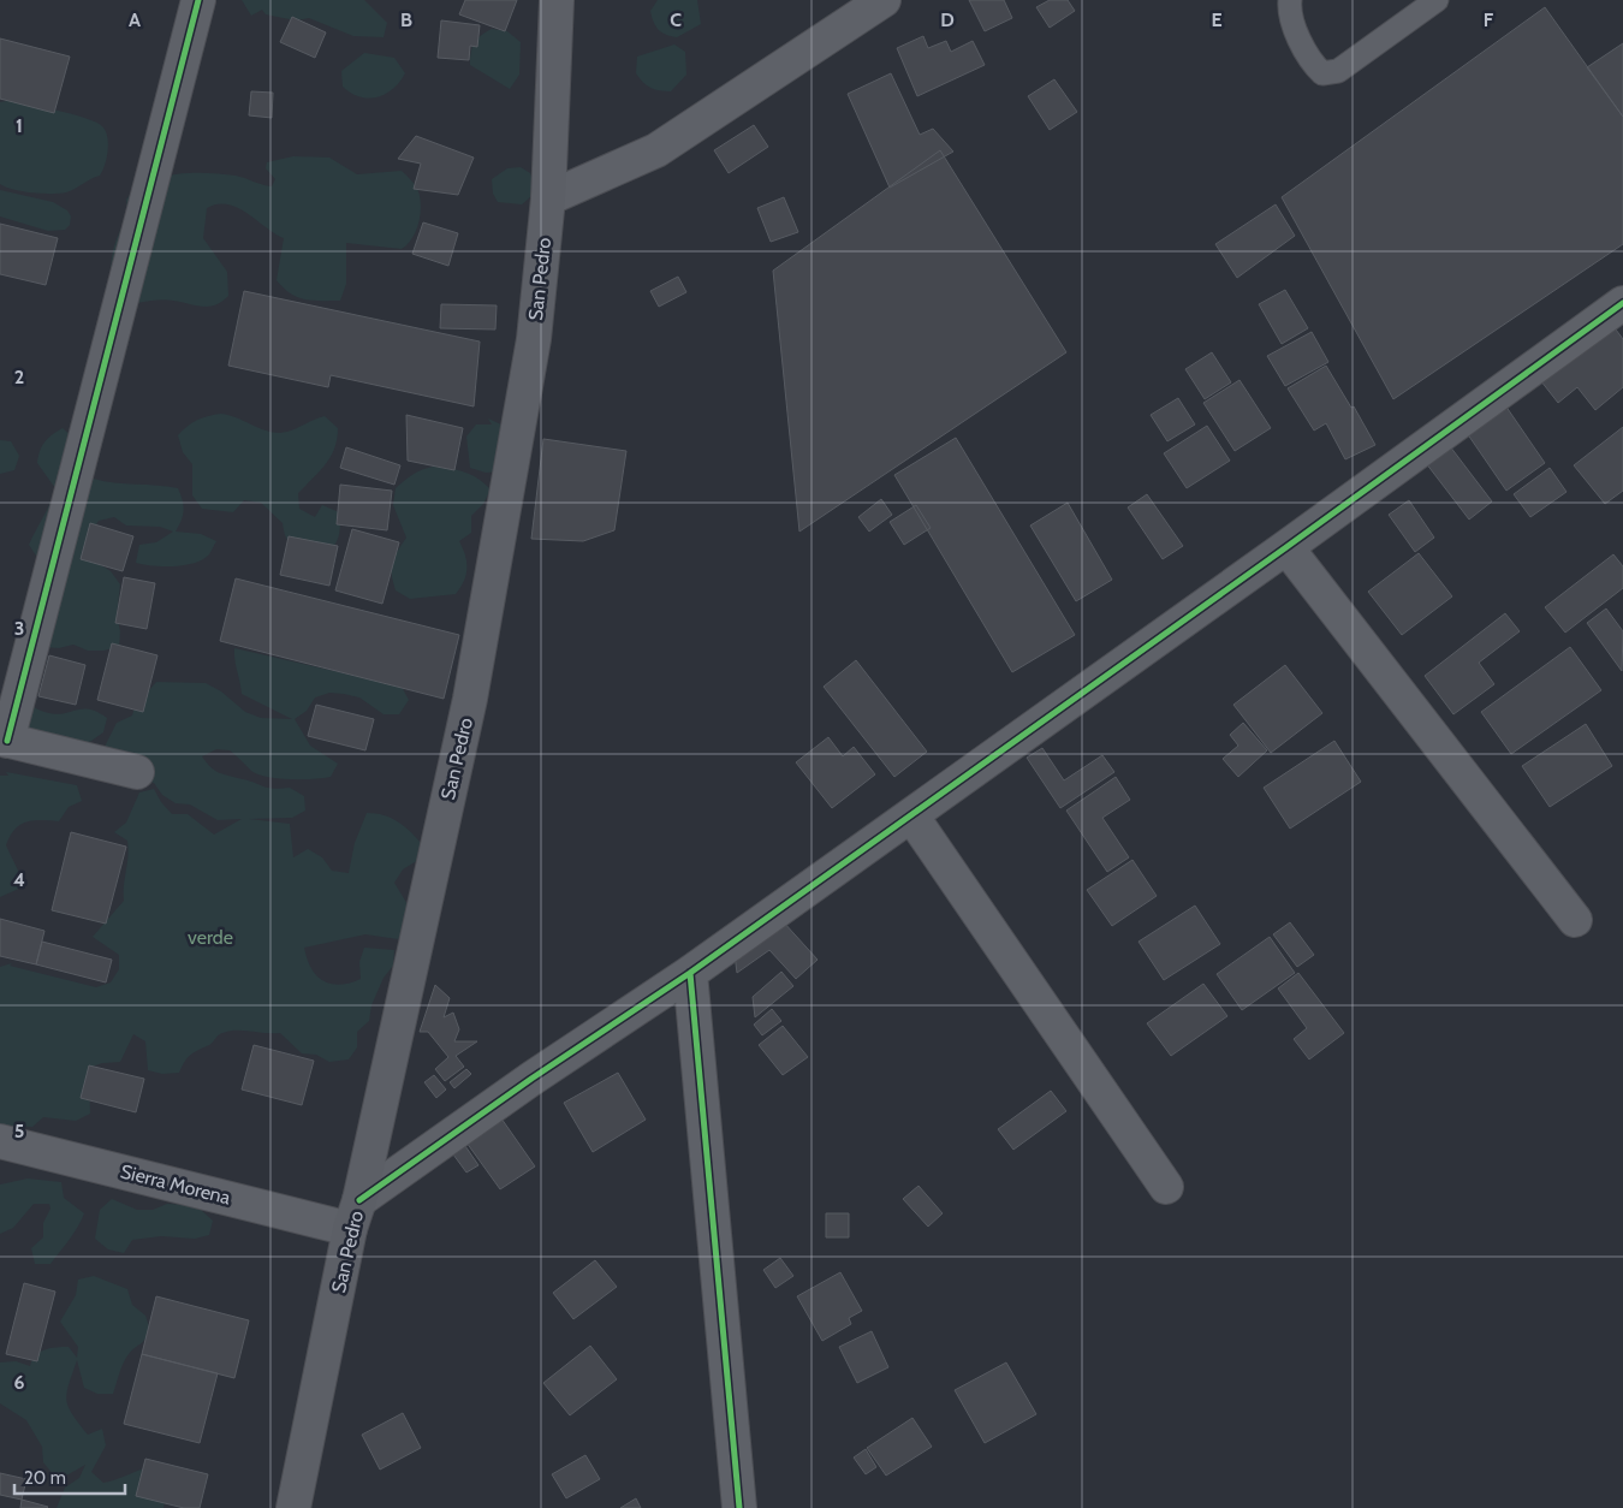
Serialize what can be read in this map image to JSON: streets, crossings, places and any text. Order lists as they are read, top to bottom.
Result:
{
  "streets": {
    "main road": ["San Pedro"],
    "street": ["Sierra Morena"]
  },
  "crossings": [
    ["San Pedro", "Sierra Morena"]
  ],
  "parks": ["verde"],
  "scale_bar": "20 m",
  "grid": {
    "columns": [
      "A",
      "B",
      "C",
      "D",
      "E",
      "F"
    ],
    "rows": [
      "1",
      "2",
      "3",
      "4",
      "5",
      "6"
    ]
  }
}
